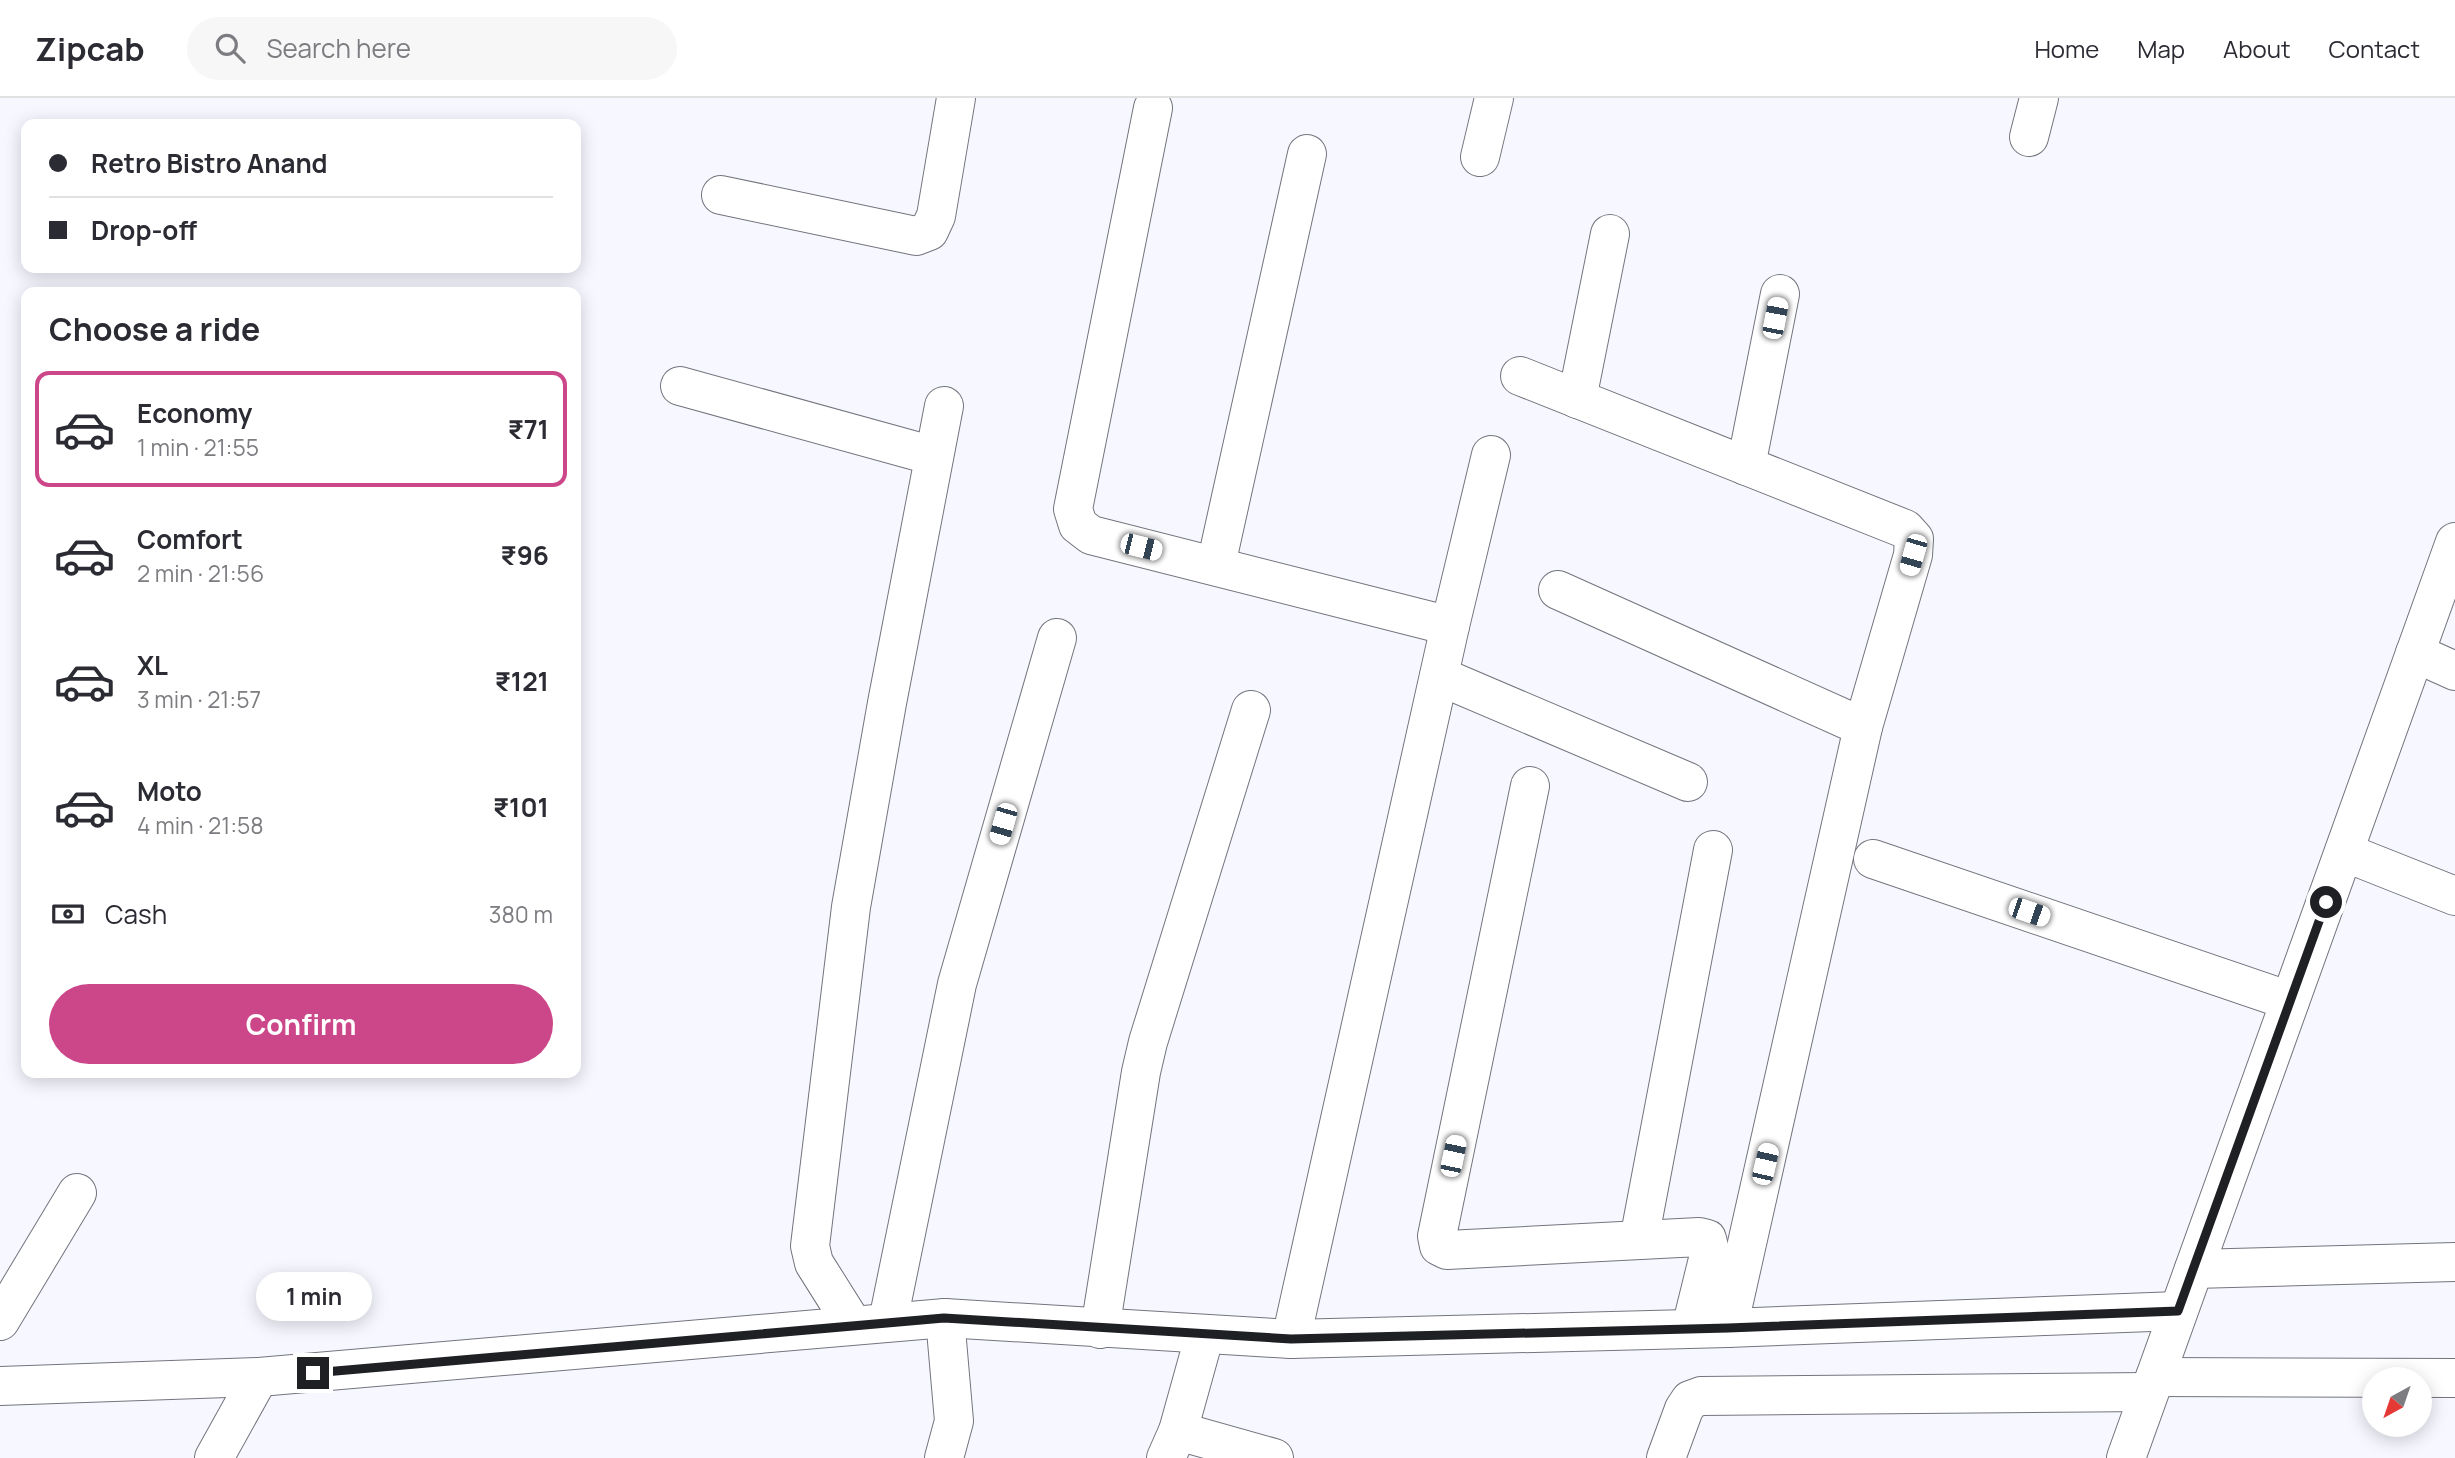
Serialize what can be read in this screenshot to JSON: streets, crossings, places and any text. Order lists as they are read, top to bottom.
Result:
{
  "north": "bottom left",
  "page": {
    "header": "Zipcab",
    "search": "Search here",
    "nav": [
      "Home",
      "Map",
      "About",
      "Contact"
    ],
    "banner": ["Retro Bistro Anand", "Drop-off"],
    "heading": "Choose a ride",
    "list": [
      {
        "name": "Economy",
        "note": "1 min · 21:55",
        "value": "₹71"
      },
      {
        "name": "Comfort",
        "note": "2 min · 21:56",
        "value": "₹96"
      },
      {
        "name": "XL",
        "note": "3 min · 21:57",
        "value": "₹121"
      },
      {
        "name": "Moto",
        "note": "4 min · 21:58",
        "value": "₹101"
      }
    ],
    "pay": ["Cash", "380 m"],
    "buttons": "Confirm",
    "bubble": "1 min"
  }
}
